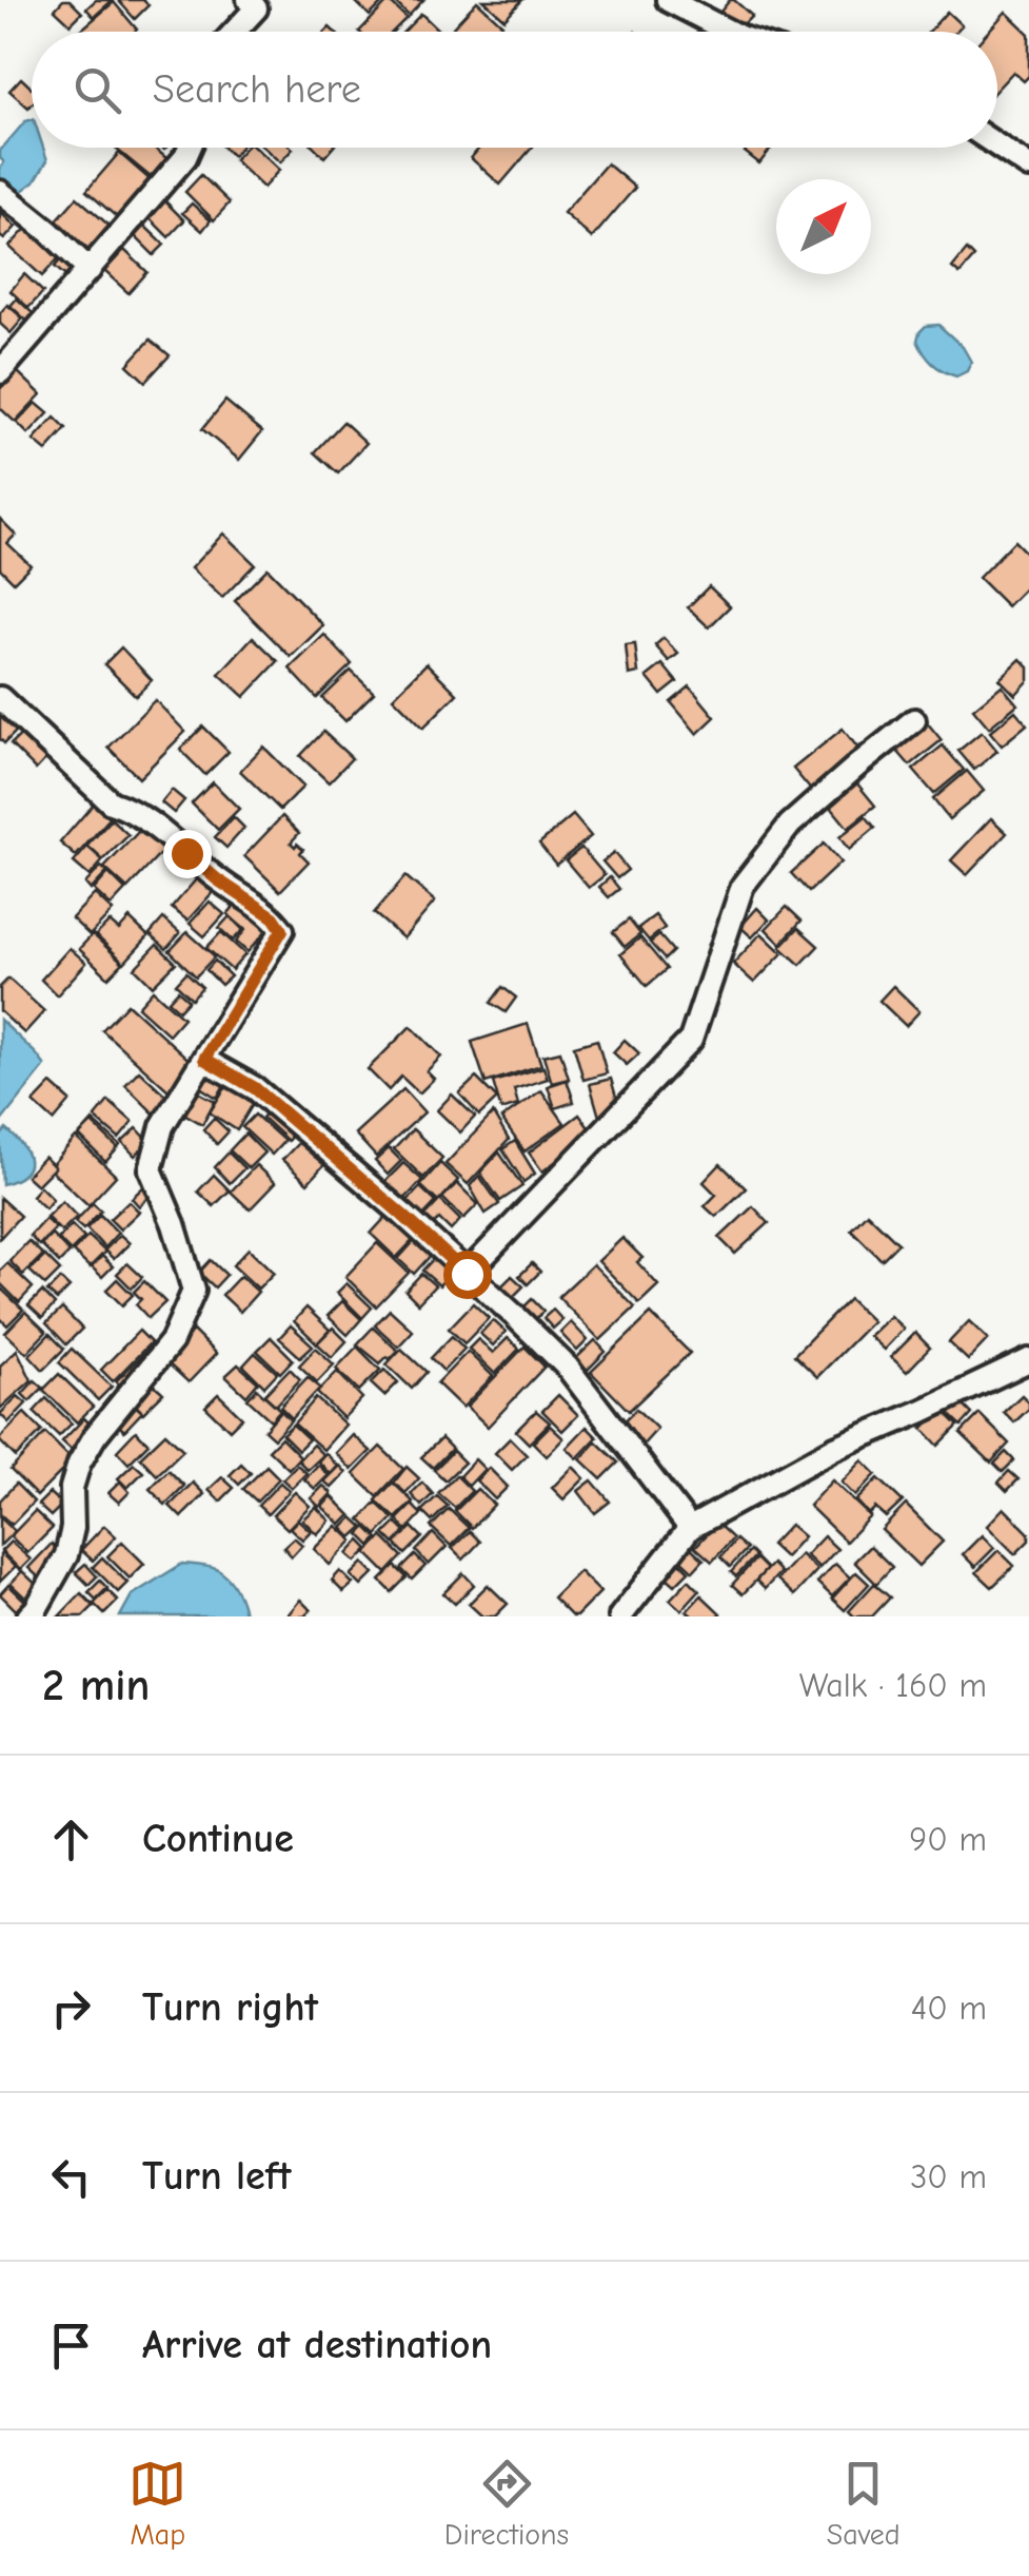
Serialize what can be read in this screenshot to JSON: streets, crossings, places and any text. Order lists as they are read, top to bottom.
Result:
{
  "north": "top right",
  "page": {
    "search": "Search here",
    "heading": ["2 min", "Walk · 160 m"],
    "list": [
      ["Continue", "90 m"],
      ["Turn right", "40 m"],
      ["Turn left", "30 m"],
      "Arrive at destination"
    ],
    "nav": ["Map", "Directions", "Saved"]
  }
}
